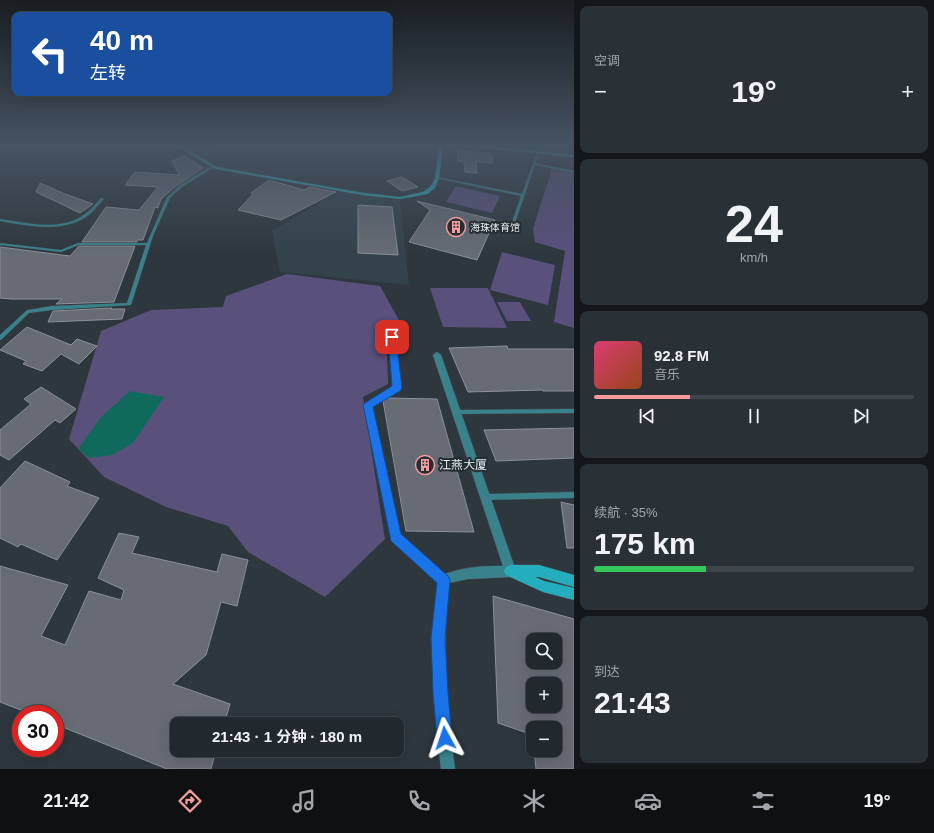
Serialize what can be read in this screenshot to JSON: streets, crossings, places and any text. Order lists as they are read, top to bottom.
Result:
{
  "places": {
    "building": ["海珠体育馆", "江燕大厦"]
  },
  "page": {
    "tile": [
      "空调",
      ["24", "km/h"],
      ["续航 · 35%", "175 km"],
      ["到达", "21:43"]
    ],
    "turn": ["40 m", "左转"],
    "heat": ["−", "19°", "+"],
    "song": ["92.8 FM", "音乐"],
    "map_buttons": ["+", "−"],
    "limit": "30",
    "trip": "21:43 · 1 分钟 · 180 m",
    "tabs": ["21:42", "19°"]
  }
}
